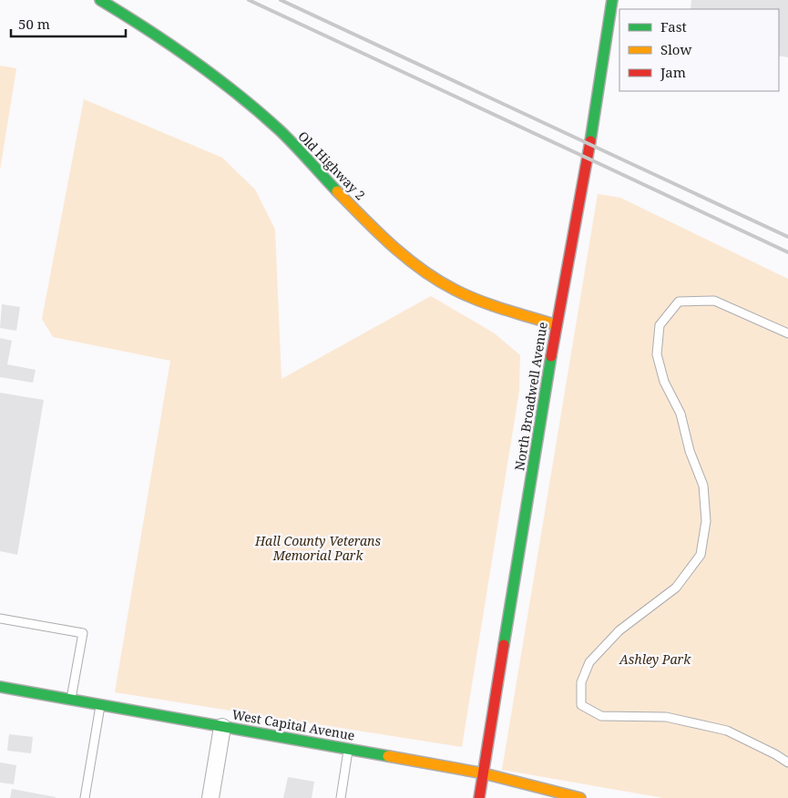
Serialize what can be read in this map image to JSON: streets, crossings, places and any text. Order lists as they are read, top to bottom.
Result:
{
  "streets": {
    "main road": ["Old Highway 2", "North Broadwell Avenue", "West Capital Avenue"]
  },
  "crossings": [
    ["Old Highway 2", "North Broadwell Avenue"],
    ["North Broadwell Avenue", "West Capital Avenue"]
  ],
  "parks": ["Hall County Veterans Memorial Park", "Ashley Park"],
  "legend": ["Fast", "Slow", "Jam"],
  "scale_bar": "50 m"
}
